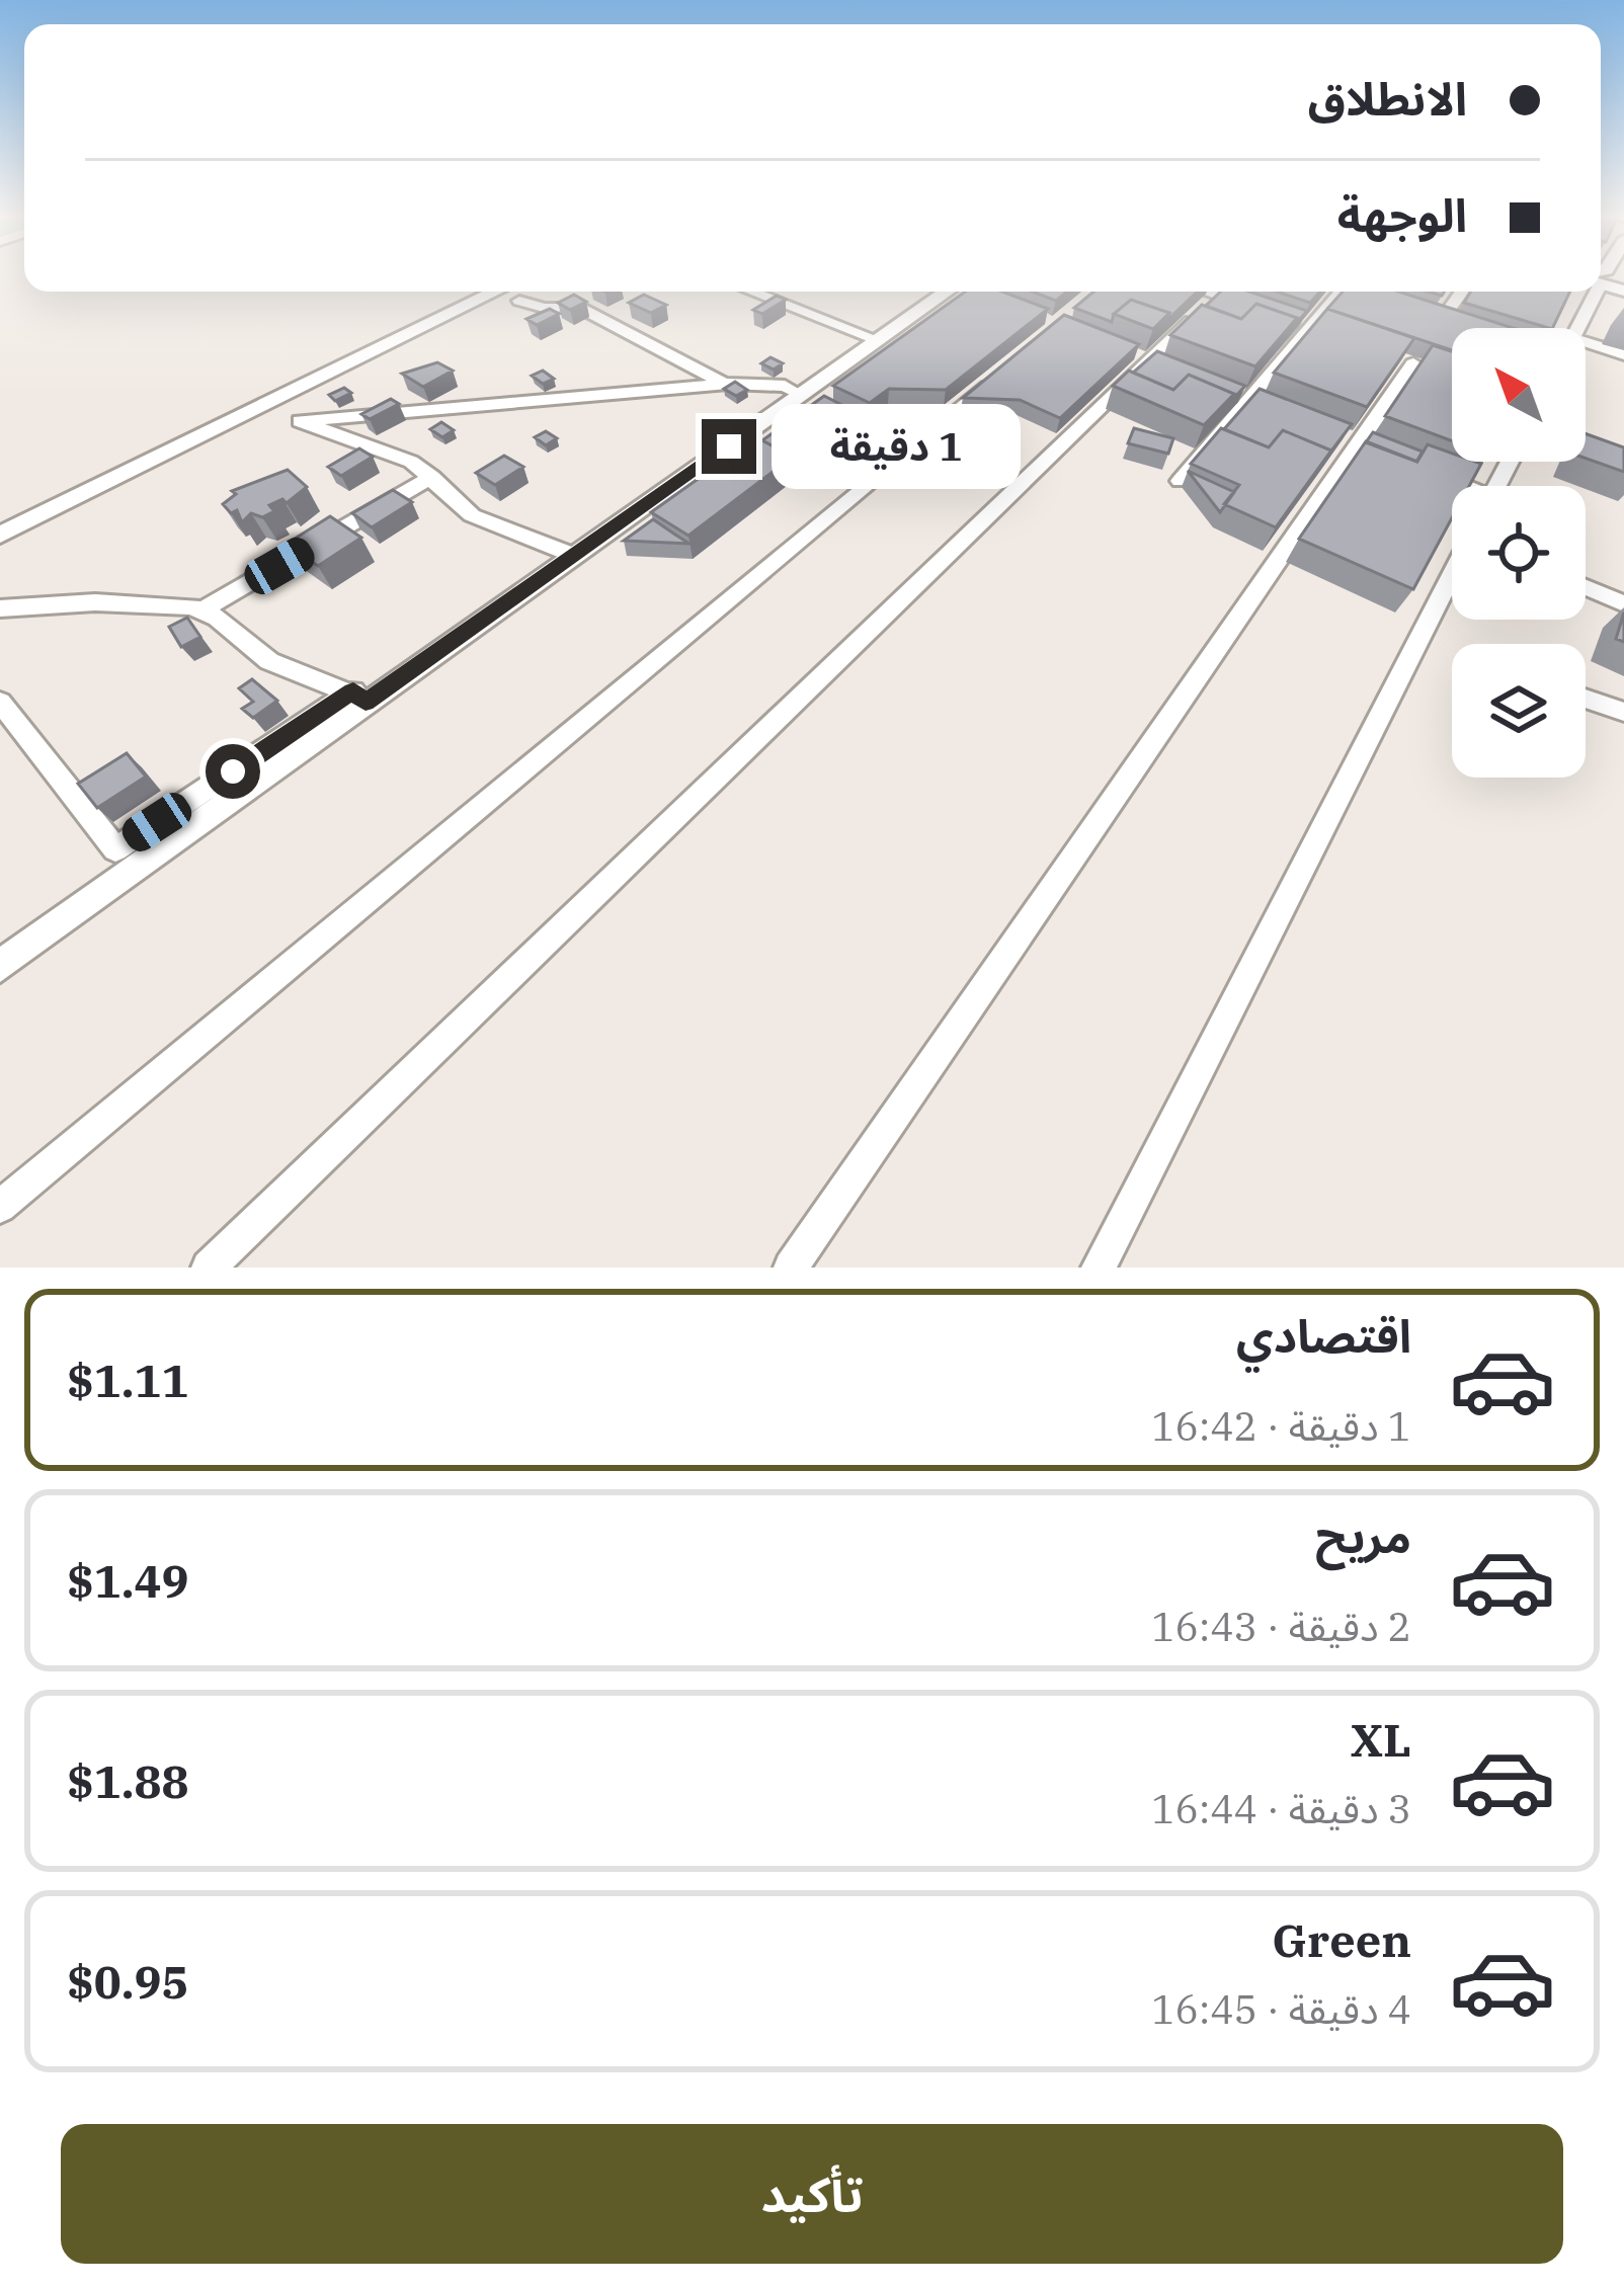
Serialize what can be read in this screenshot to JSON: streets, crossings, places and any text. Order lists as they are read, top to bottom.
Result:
{
  "north": "top left",
  "page": {
    "banner": ["الانطلاق", "الوجهة"],
    "bubble": "1 دقيقة",
    "list": [
      {
        "name": "اقتصادي",
        "note": "1 دقيقة · 16:42",
        "value": "$1.11"
      },
      {
        "name": "مريح",
        "note": "2 دقيقة · 16:43",
        "value": "$1.49"
      },
      {
        "name": "XL",
        "note": "3 دقيقة · 16:44",
        "value": "$1.88"
      },
      {
        "name": "Green",
        "note": "4 دقيقة · 16:45",
        "value": "$0.95"
      }
    ],
    "buttons": "تأكيد"
  }
}
